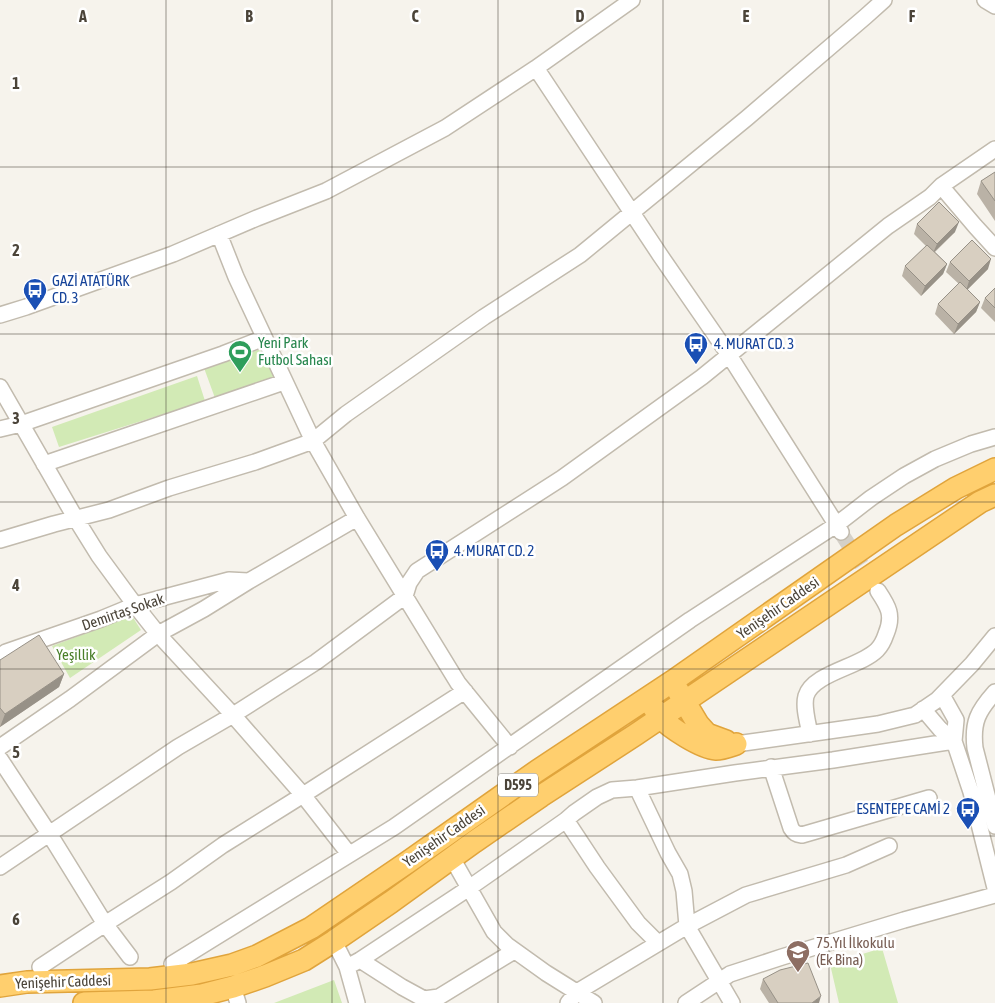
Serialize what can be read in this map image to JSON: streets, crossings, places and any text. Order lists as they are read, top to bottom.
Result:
{
  "streets": {
    "highway": ["Yenişehir Caddesi", "D595"],
    "street": ["Demirtaş Sokak"]
  },
  "parks": ["Yeşillik"],
  "places": {
    "bus stop": [
      "GAZİ ATATÜRK CD. 3",
      "4. MURAT CD. 3",
      "4. MURAT CD. 2",
      "ESENTEPE CAMİ 2"
    ],
    "sports": ["Yeni Park Futbol Sahası"],
    "school or university": ["75.Yıl İlkokulu (Ek Bina)"]
  },
  "grid": {
    "columns": [
      "A",
      "B",
      "C",
      "D",
      "E",
      "F"
    ],
    "rows": [
      "1",
      "2",
      "3",
      "4",
      "5",
      "6"
    ]
  }
}
